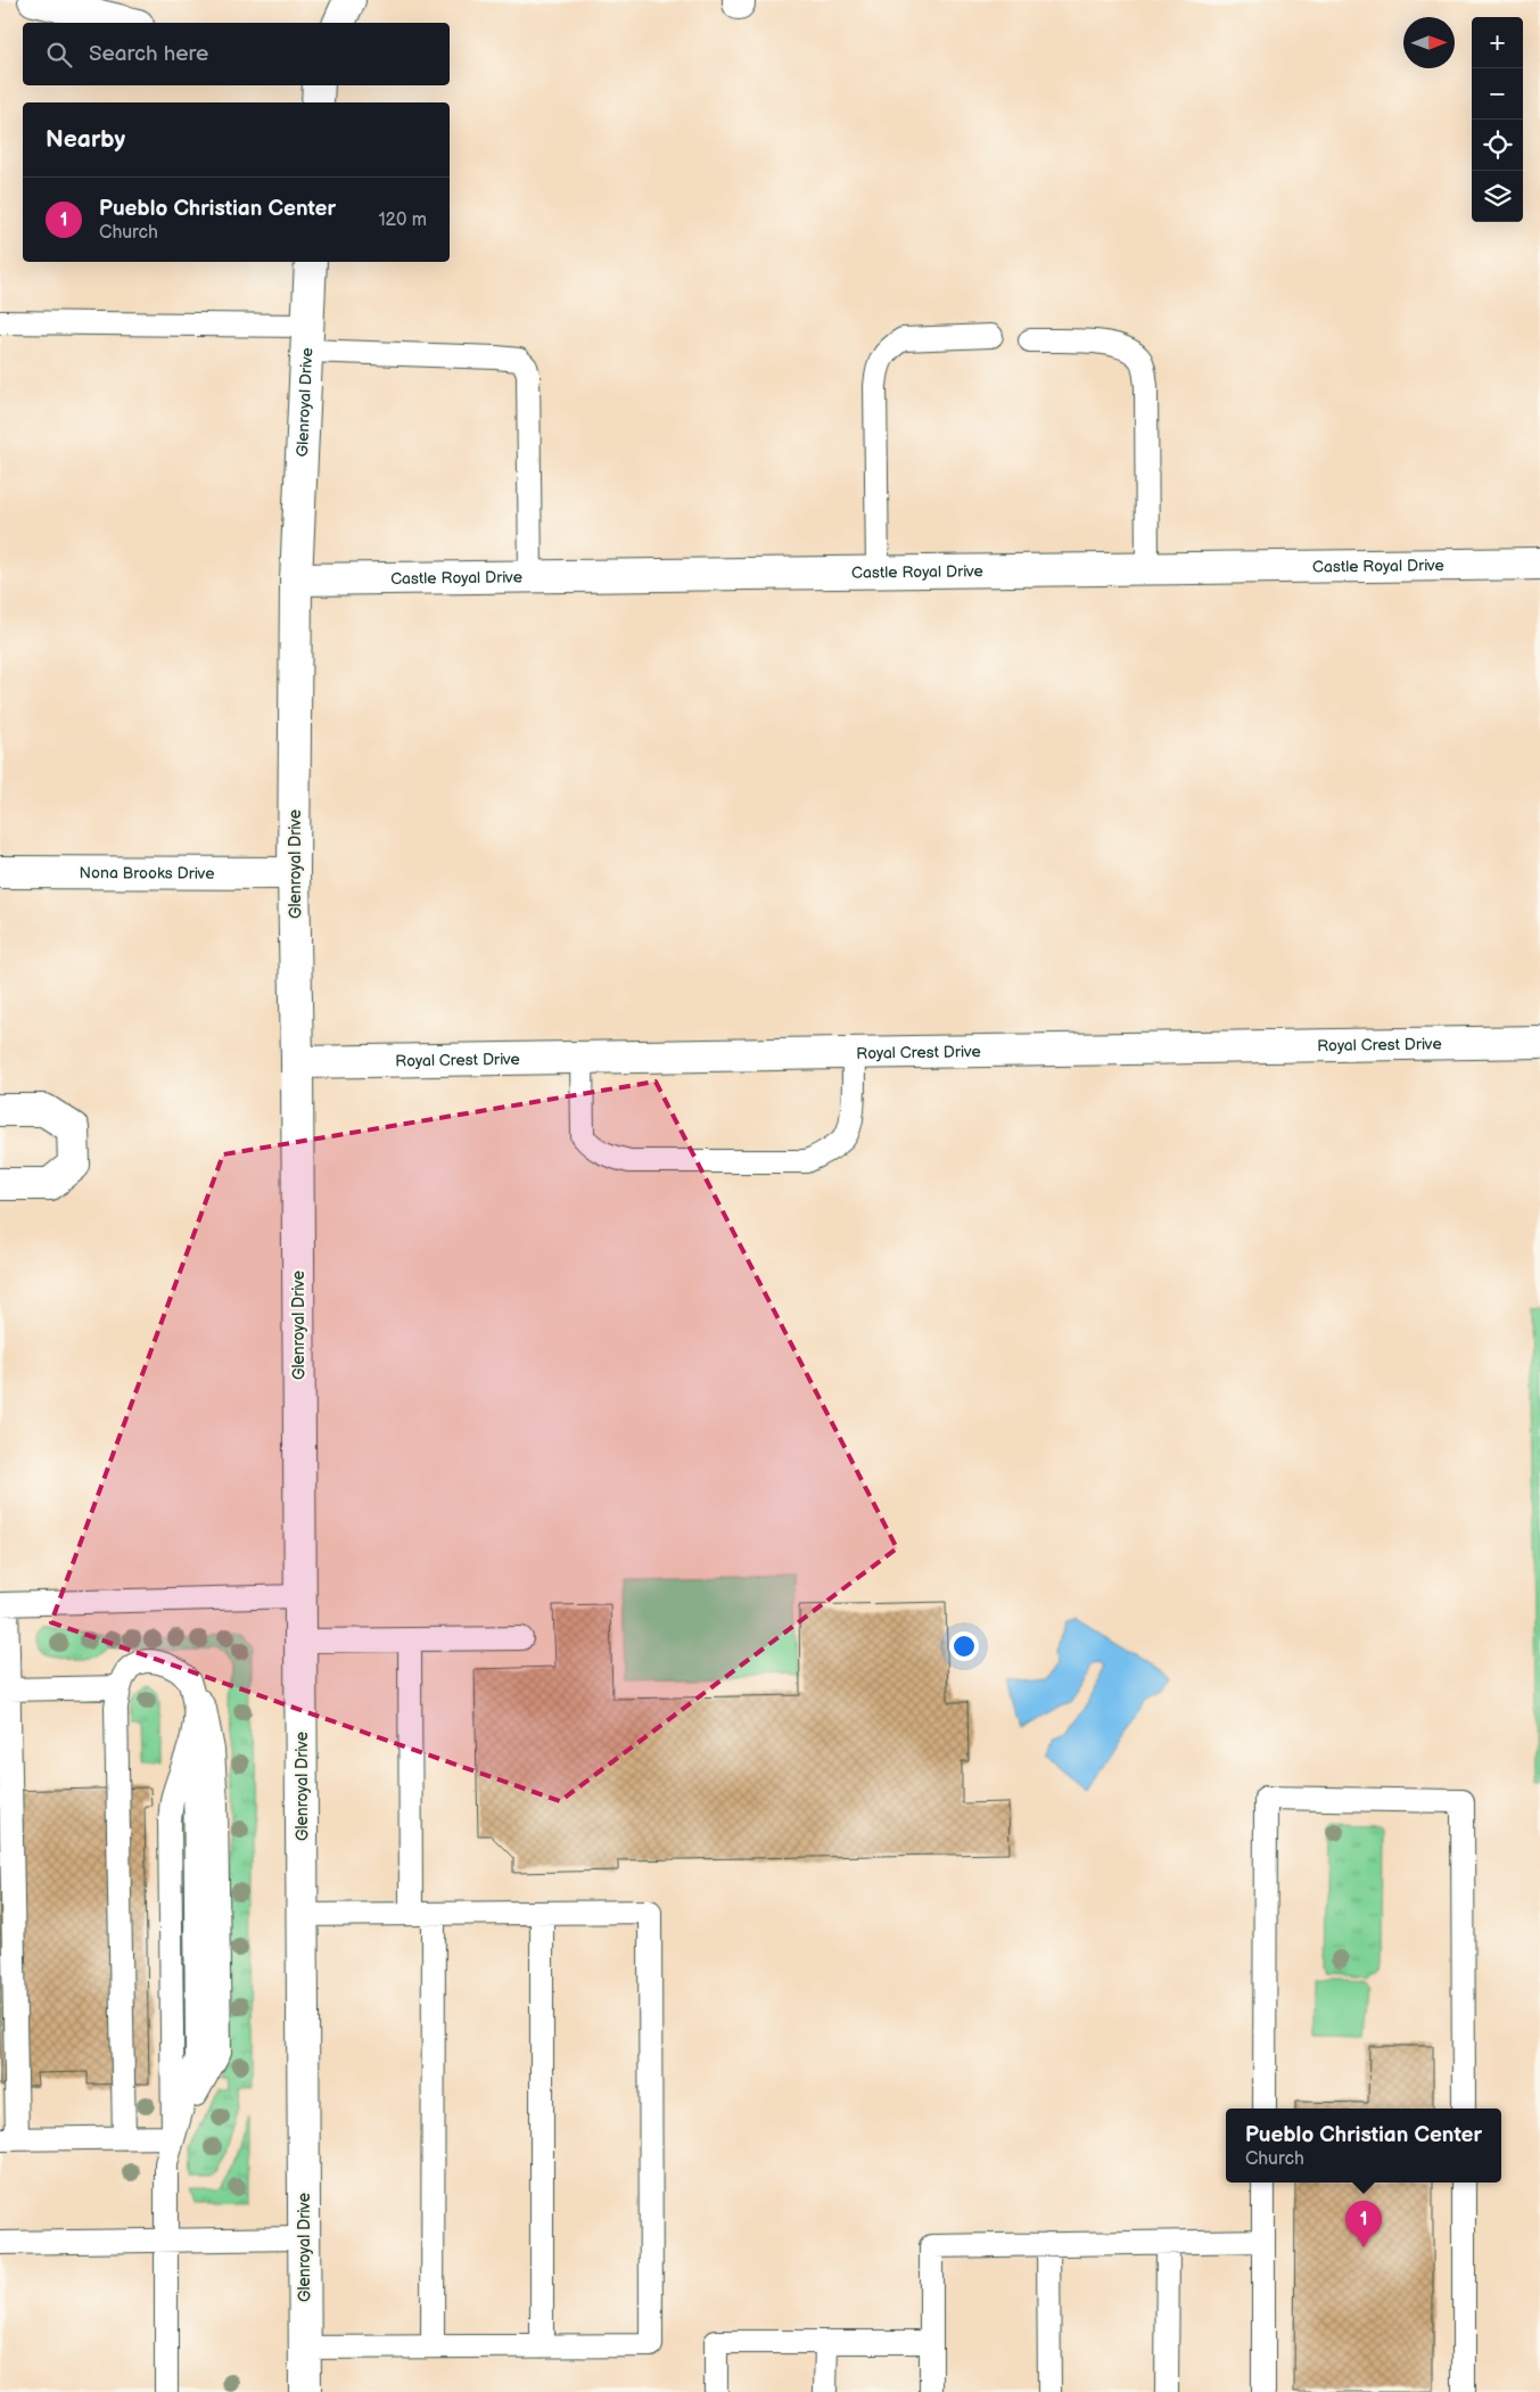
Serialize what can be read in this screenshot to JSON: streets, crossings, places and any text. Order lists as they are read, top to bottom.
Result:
{
  "streets": {
    "street": [
      "Glenroyal Drive",
      "Castle Royal Drive",
      "Nona Brooks Drive",
      "Royal Crest Drive"
    ]
  },
  "crossings": [
    ["Glenroyal Drive", "Castle Royal Drive"],
    ["Glenroyal Drive", "Nona Brooks Drive"],
    ["Glenroyal Drive", "Royal Crest Drive"]
  ],
  "north": "right",
  "page": {
    "map_buttons": ["+", "−"],
    "search": "Search here",
    "heading": "Nearby",
    "list": [
      {
        "mark": "1",
        "name": "Pueblo Christian Center",
        "note": "Church",
        "value": "120 m"
      }
    ],
    "popup": ["Pueblo Christian Center", "Church"],
    "pins": "1"
  }
}
